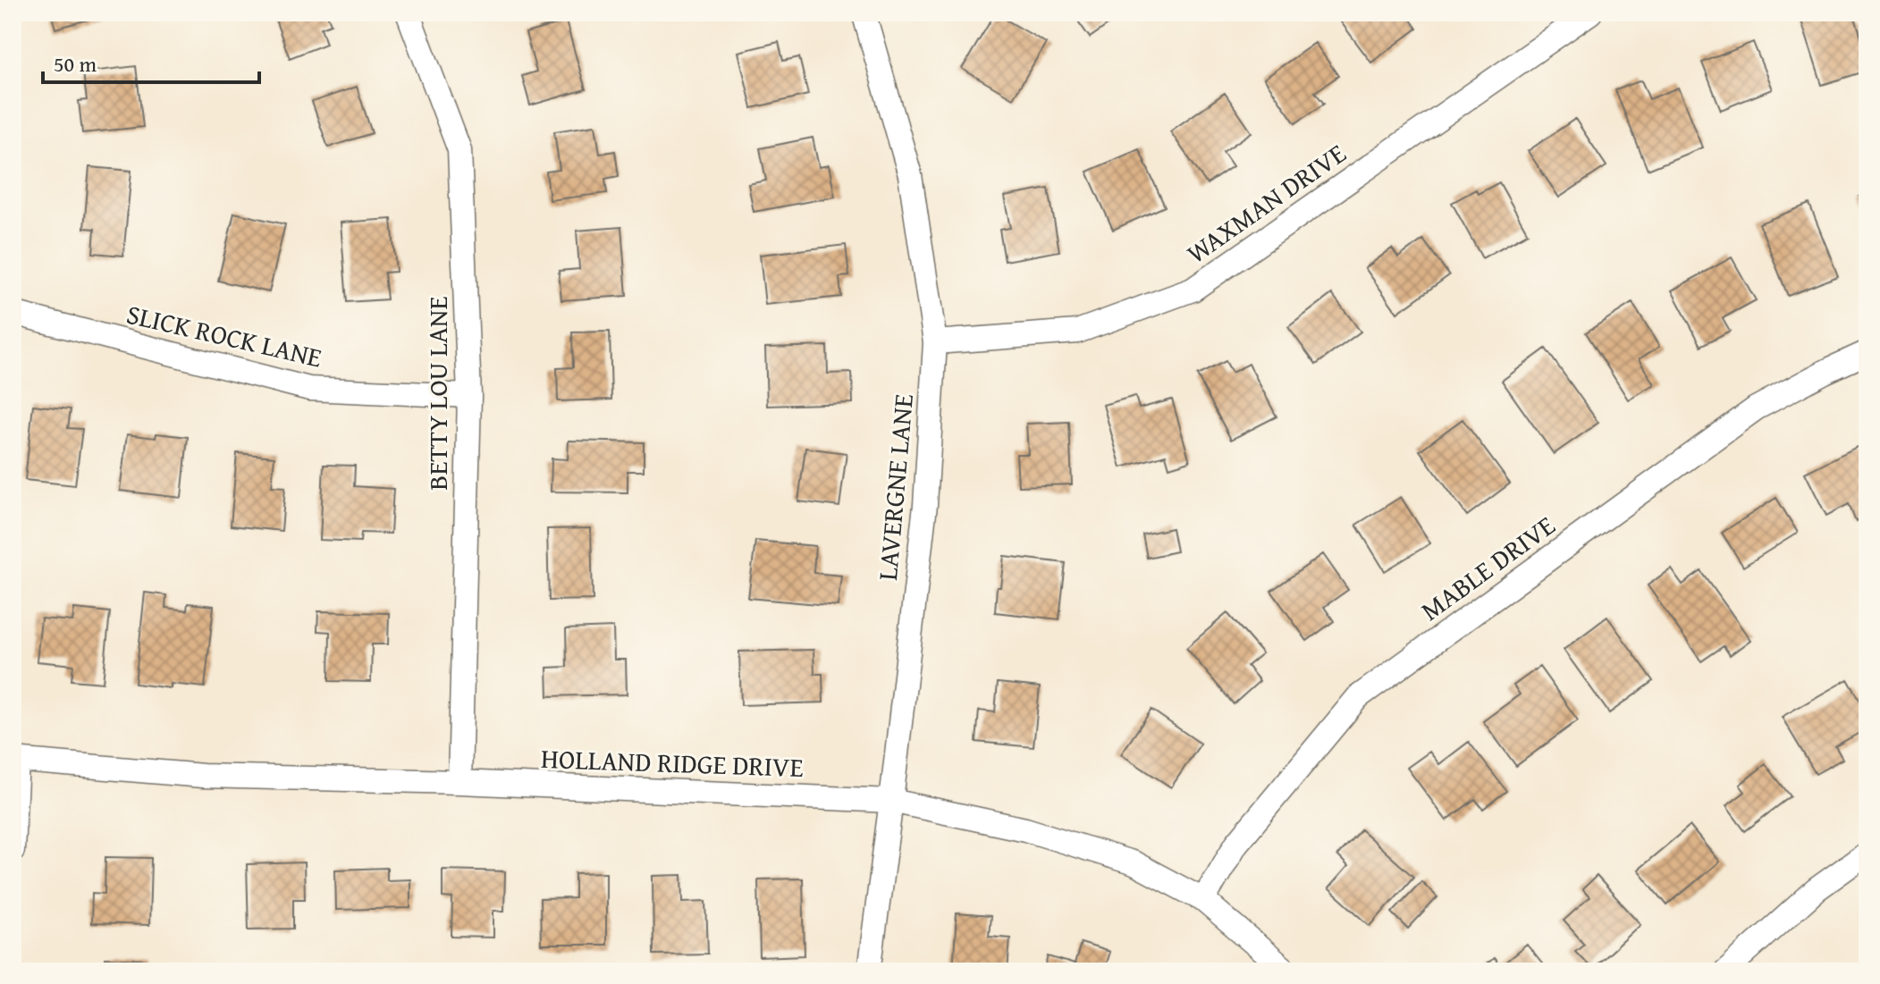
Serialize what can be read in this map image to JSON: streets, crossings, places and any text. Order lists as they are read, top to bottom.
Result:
{
  "streets": {
    "street": [
      "WAXMAN DRIVE",
      "SLICK ROCK LANE",
      "BETTY LOU LANE",
      "LAVERGNE LANE",
      "MABLE DRIVE",
      "HOLLAND RIDGE DRIVE"
    ]
  },
  "crossings": [
    ["WAXMAN DRIVE", "LAVERGNE LANE"],
    ["SLICK ROCK LANE", "BETTY LOU LANE"],
    ["BETTY LOU LANE", "HOLLAND RIDGE DRIVE"],
    ["LAVERGNE LANE", "HOLLAND RIDGE DRIVE"],
    ["MABLE DRIVE", "HOLLAND RIDGE DRIVE"]
  ],
  "scale_bar": "50 m"
}
